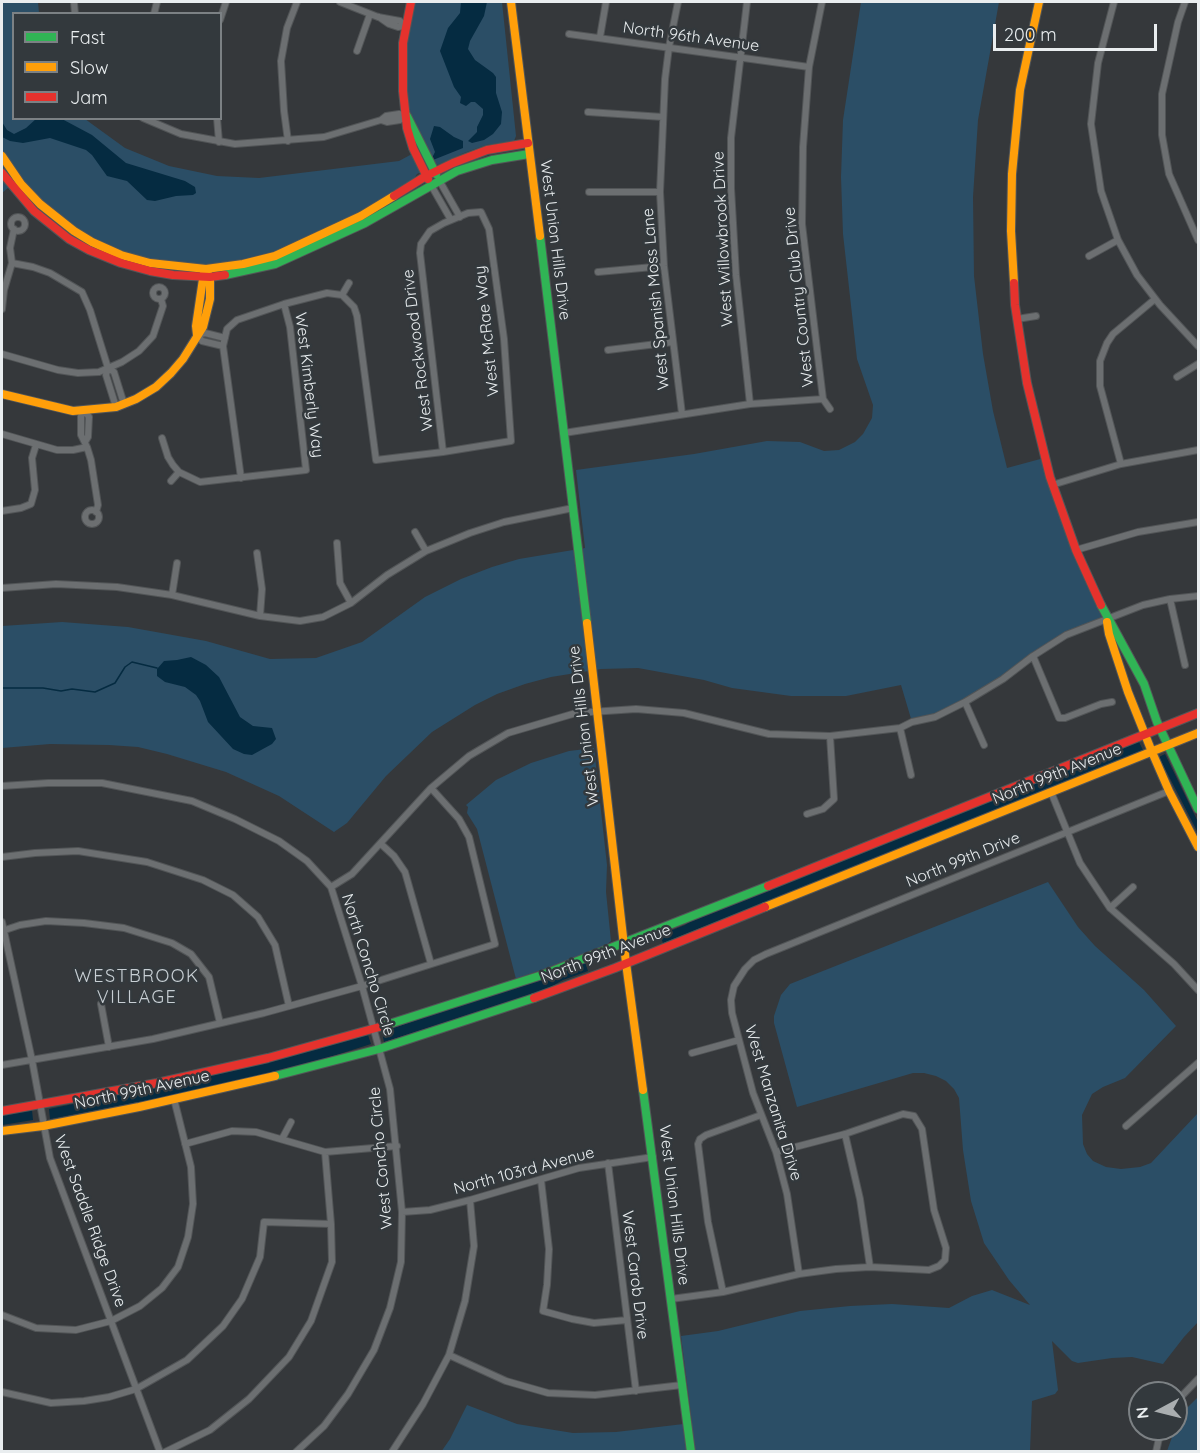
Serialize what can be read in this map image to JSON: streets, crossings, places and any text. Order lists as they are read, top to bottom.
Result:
{
  "streets": {
    "main road": ["West Union Hills Drive", "North 99th Avenue"],
    "street": [
      "North 96th Avenue",
      "West Willowbrook Drive",
      "West Country Club Drive",
      "West Spanish Moss Lane",
      "West McRae Way",
      "West Rockwood Drive",
      "West Kimberly Way",
      "North 99th Drive",
      "North Concho Circle",
      "West Manzanita Drive",
      "West Concho Circle",
      "North 103rd Avenue",
      "West Saddle Ridge Drive",
      "West Carob Drive"
    ]
  },
  "crossings": [
    ["North 96th Avenue", "West Willowbrook Drive"],
    ["North 96th Avenue", "West Country Club Drive"],
    ["North 96th Avenue", "West Spanish Moss Lane"],
    ["West Union Hills Drive", "North 99th Avenue"],
    ["West Union Hills Drive", "North 103rd Avenue"],
    ["West McRae Way", "West Rockwood Drive"],
    ["North 99th Avenue", "North Concho Circle"],
    ["North 99th Avenue", "West Concho Circle"],
    ["North 99th Avenue", "West Saddle Ridge Drive"],
    ["North 99th Drive", "West Manzanita Drive"],
    ["North Concho Circle", "West Concho Circle"],
    ["West Concho Circle", "North 103rd Avenue"],
    ["North 103rd Avenue", "West Carob Drive"]
  ],
  "districts": ["WESTBROOK VILLAGE"],
  "legend": ["Fast", "Slow", "Jam"],
  "scale_bar": "200 m",
  "north": "left"
}
